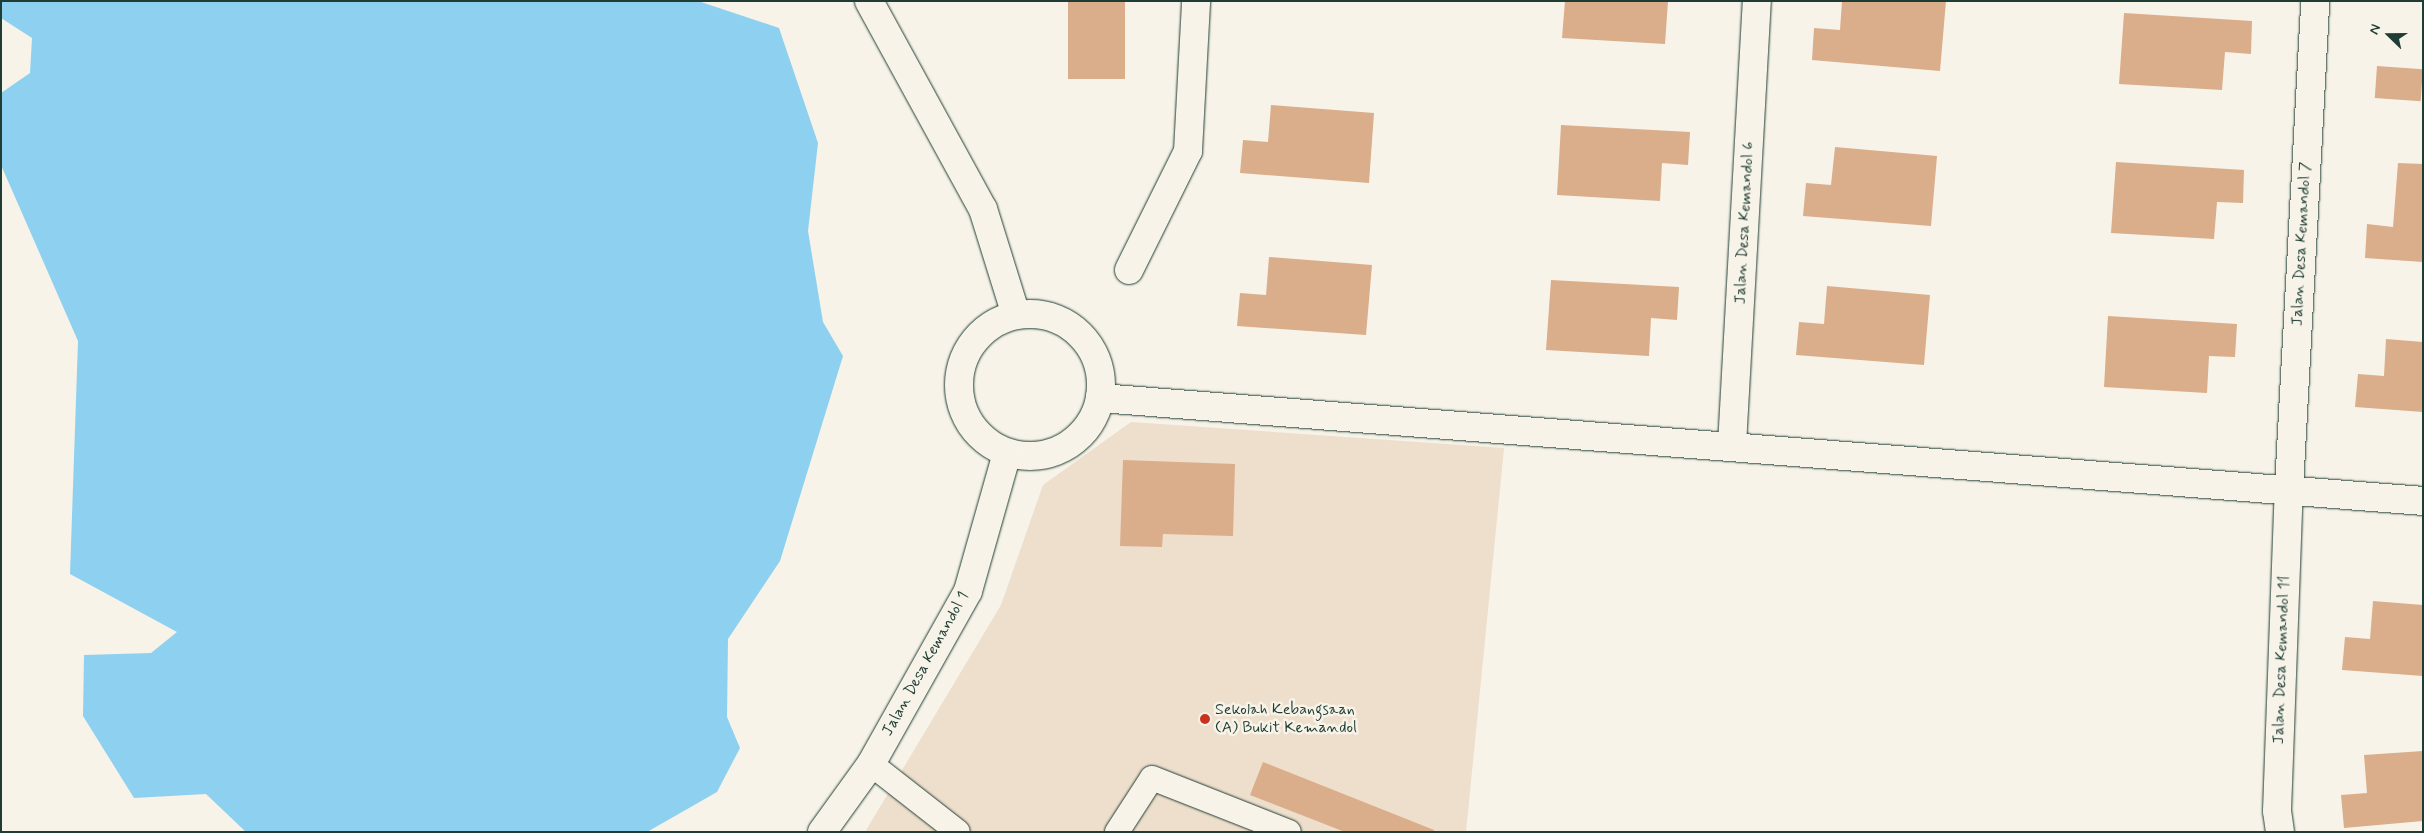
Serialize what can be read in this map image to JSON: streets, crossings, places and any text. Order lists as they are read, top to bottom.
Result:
{
  "streets": {
    "street": [
      "Jalan Desa Kemandol 6",
      "Jalan Desa Kemandol 7",
      "Jalan Desa Kemandol 11",
      "Jalan Desa Kemandol 1"
    ]
  },
  "crossings": [
    ["Jalan Desa Kemandol 7", "Jalan Desa Kemandol 11"]
  ],
  "places": ["Sekolah Kebangsaan (A) Bukit Kemandol"],
  "north": "left"
}
